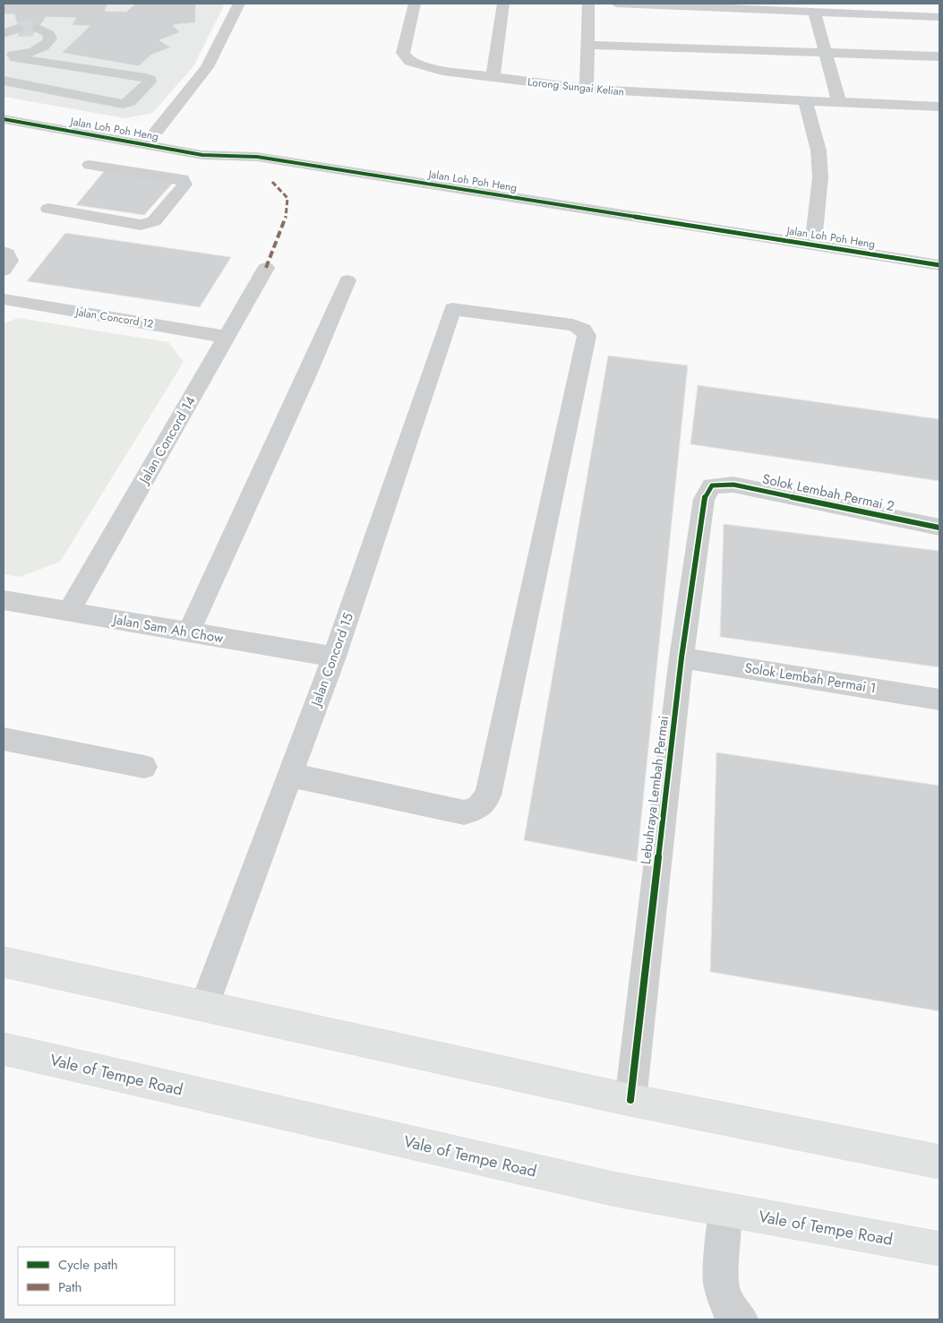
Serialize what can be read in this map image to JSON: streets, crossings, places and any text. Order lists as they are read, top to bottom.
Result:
{
  "streets": {
    "main road": ["Vale of Tempe Road"],
    "street": [
      "Lorong Sungai Kelian",
      "Jalan Loh Poh Heng",
      "Jalan Concord 12",
      "Jalan Concord 14",
      "Solok Lembah Permai 2",
      "Jalan Sam Ah Chow",
      "Jalan Concord 15",
      "Solok Lembah Permai 1",
      "Lebuhraya Lembah Permai"
    ]
  },
  "crossings": [
    ["Jalan Concord 12", "Jalan Concord 14"],
    ["Jalan Concord 14", "Jalan Sam Ah Chow"],
    ["Solok Lembah Permai 2", "Lebuhraya Lembah Permai"],
    ["Jalan Sam Ah Chow", "Jalan Concord 15"],
    ["Solok Lembah Permai 1", "Lebuhraya Lembah Permai"]
  ],
  "legend": ["Cycle path", "Path"]
}
